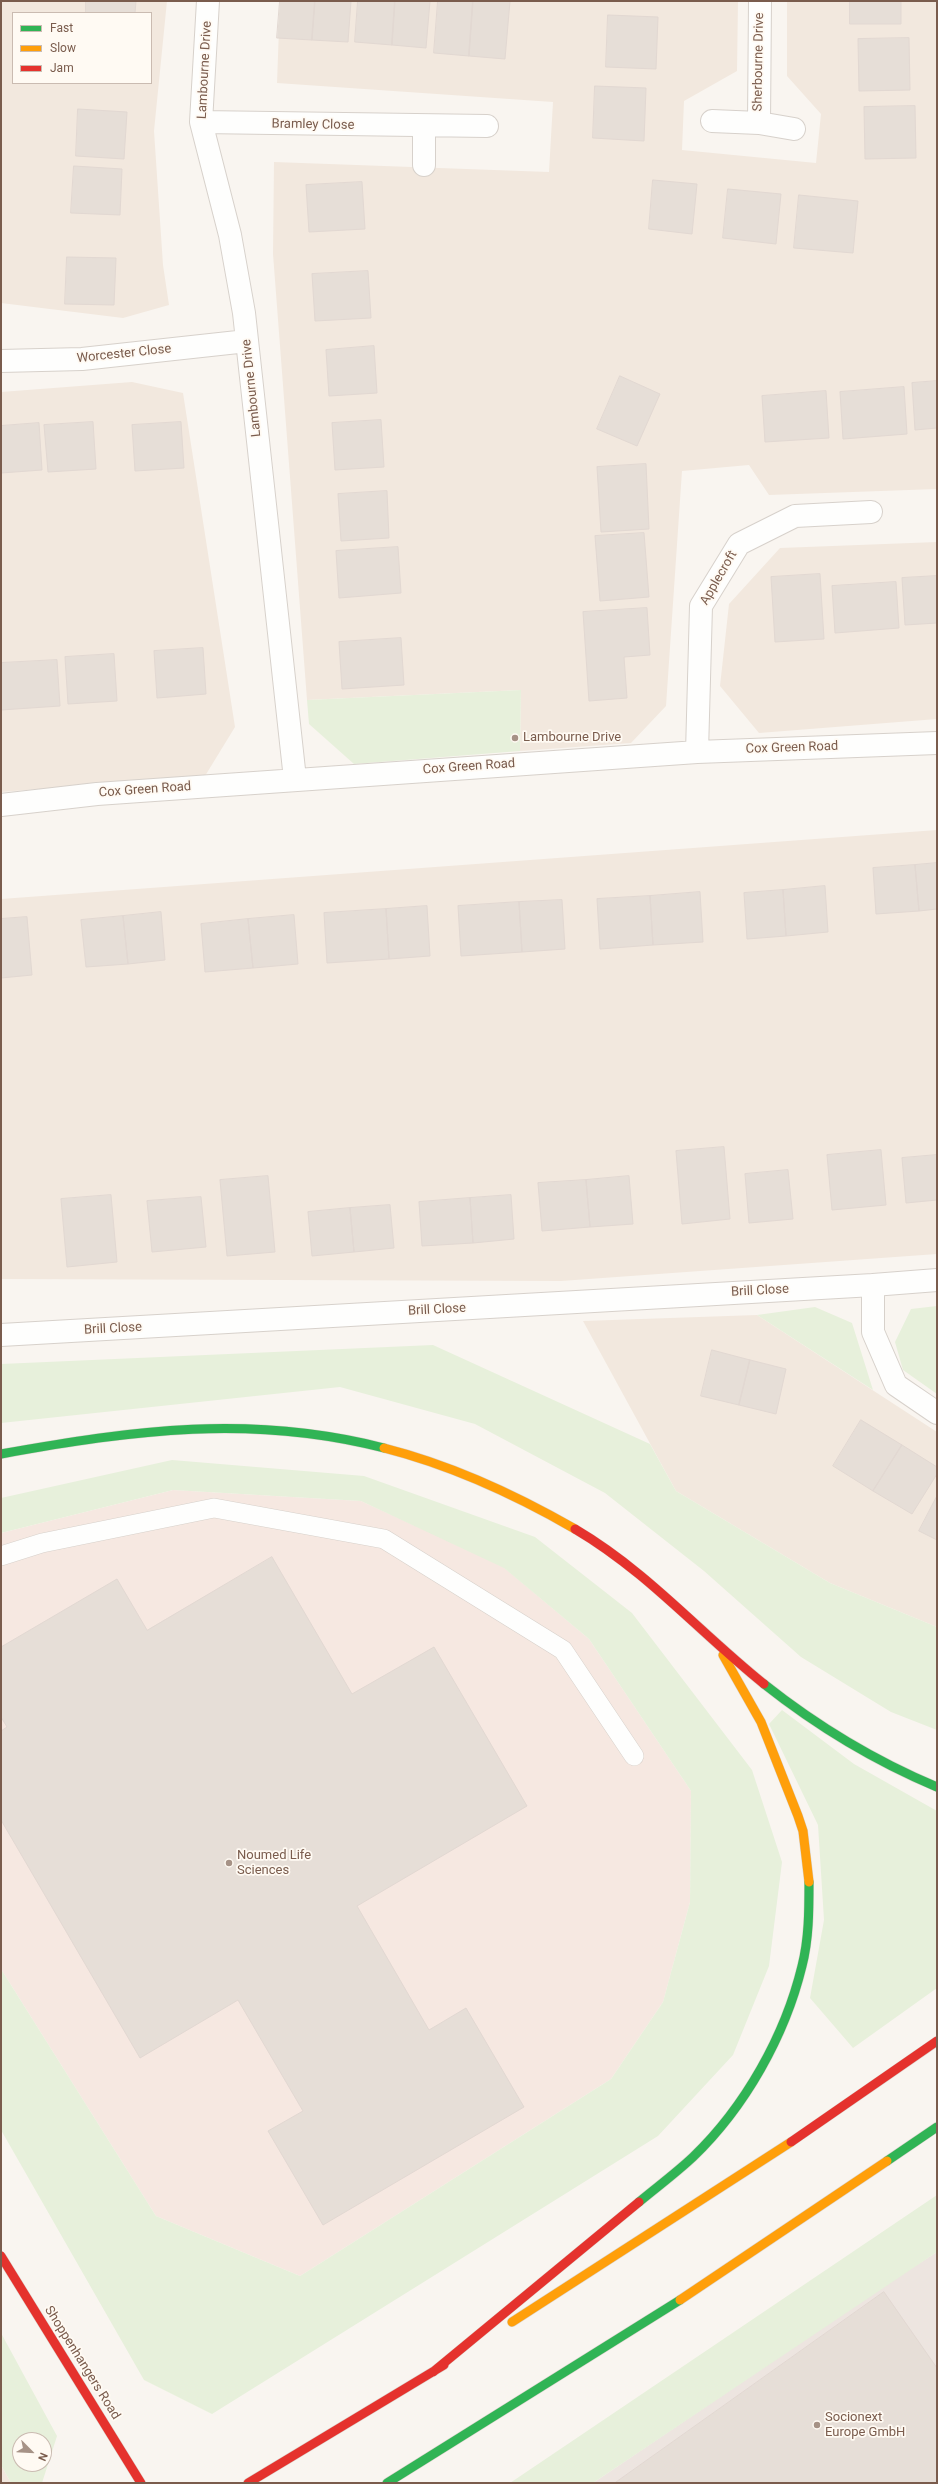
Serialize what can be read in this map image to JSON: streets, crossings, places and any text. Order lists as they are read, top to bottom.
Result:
{
  "streets": {
    "main road": ["Shoppenhangers Road"],
    "street": [
      "Sherbourne Drive",
      "Lambourne Drive",
      "Bramley Close",
      "Worcester Close",
      "Applecroft",
      "Cox Green Road",
      "Brill Close"
    ]
  },
  "crossings": [
    ["Lambourne Drive", "Bramley Close"],
    ["Lambourne Drive", "Worcester Close"],
    ["Lambourne Drive", "Cox Green Road"],
    ["Applecroft", "Cox Green Road"]
  ],
  "places": ["Lambourne Drive", "Noumed Life Sciences", "Socionext Europe GmbH"],
  "legend": ["Fast", "Slow", "Jam"],
  "north": "bottom right"
}
